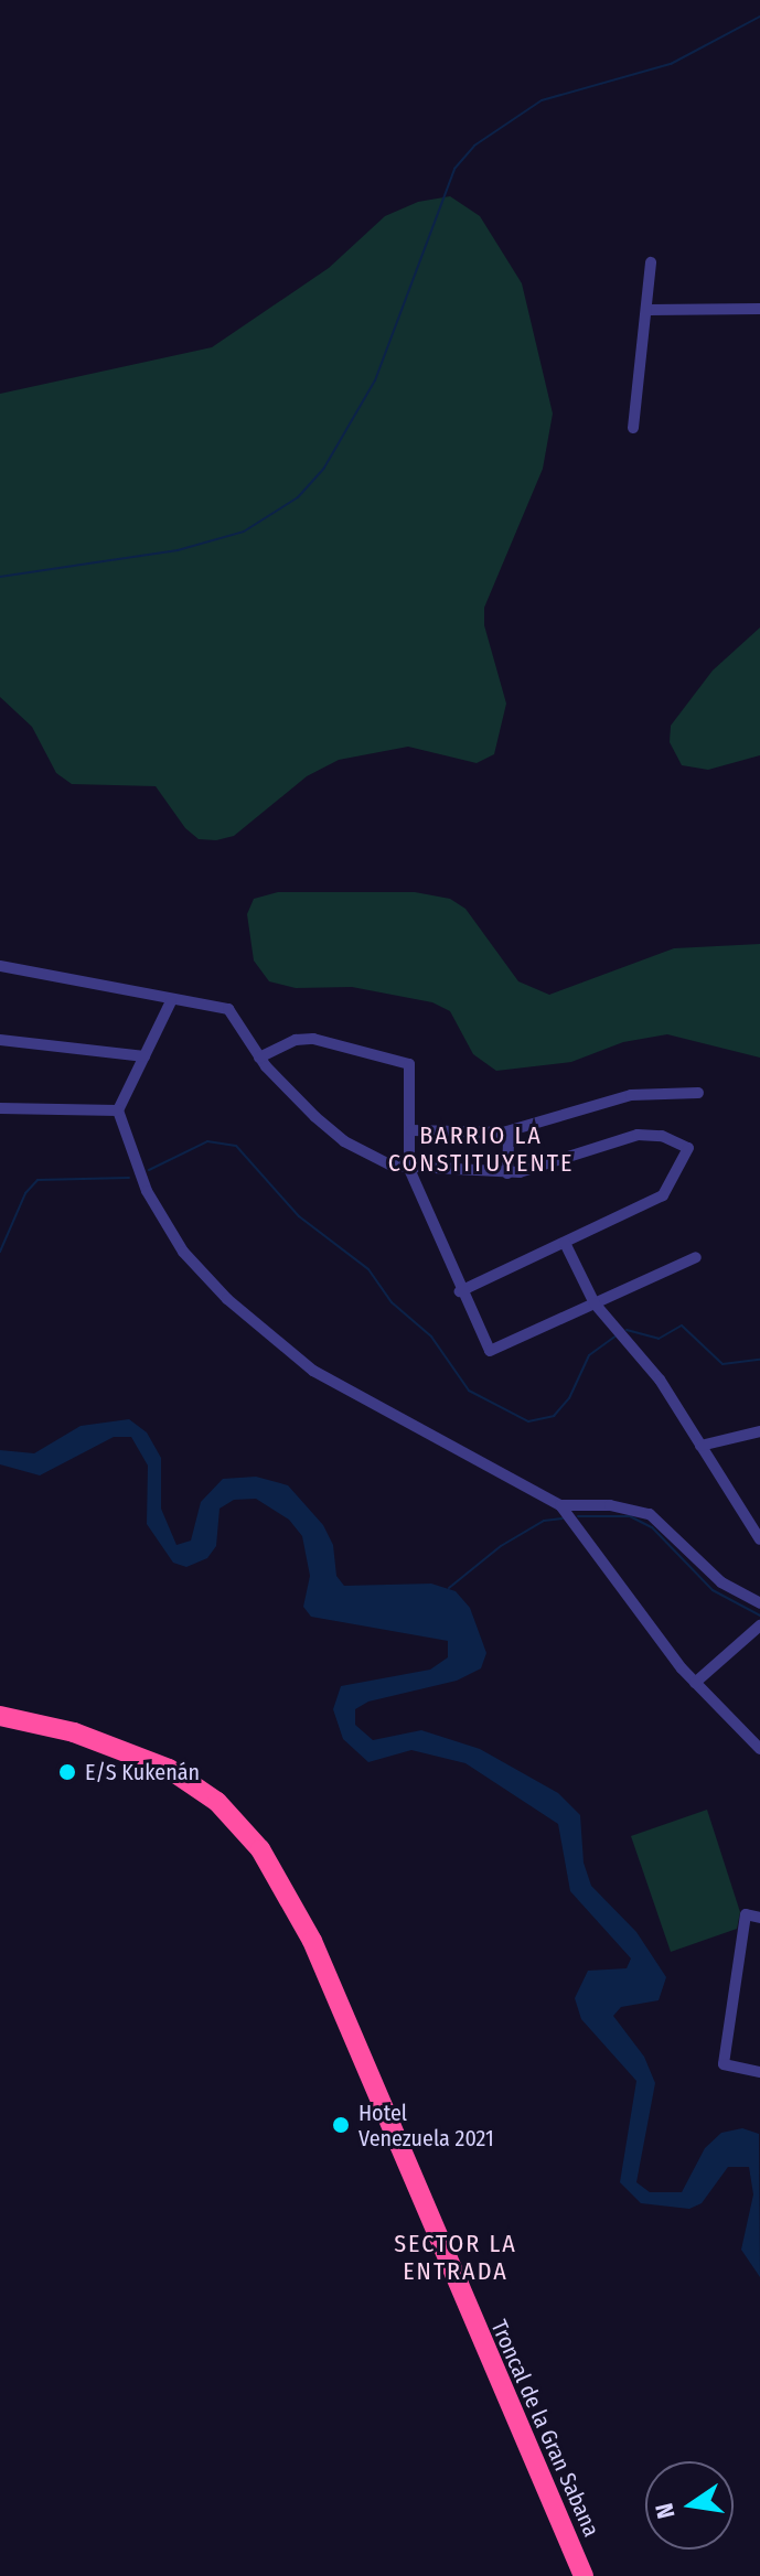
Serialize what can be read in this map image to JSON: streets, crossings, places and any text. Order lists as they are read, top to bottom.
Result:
{
  "streets": {
    "highway": ["Troncal de la Gran Sabana"]
  },
  "districts": ["BARRIO LA CONSTITUYENTE", "SECTOR LA ENTRADA"],
  "places": ["E/S Kukenán", "Hotel Venezuela 2021"],
  "north": "left"
}
